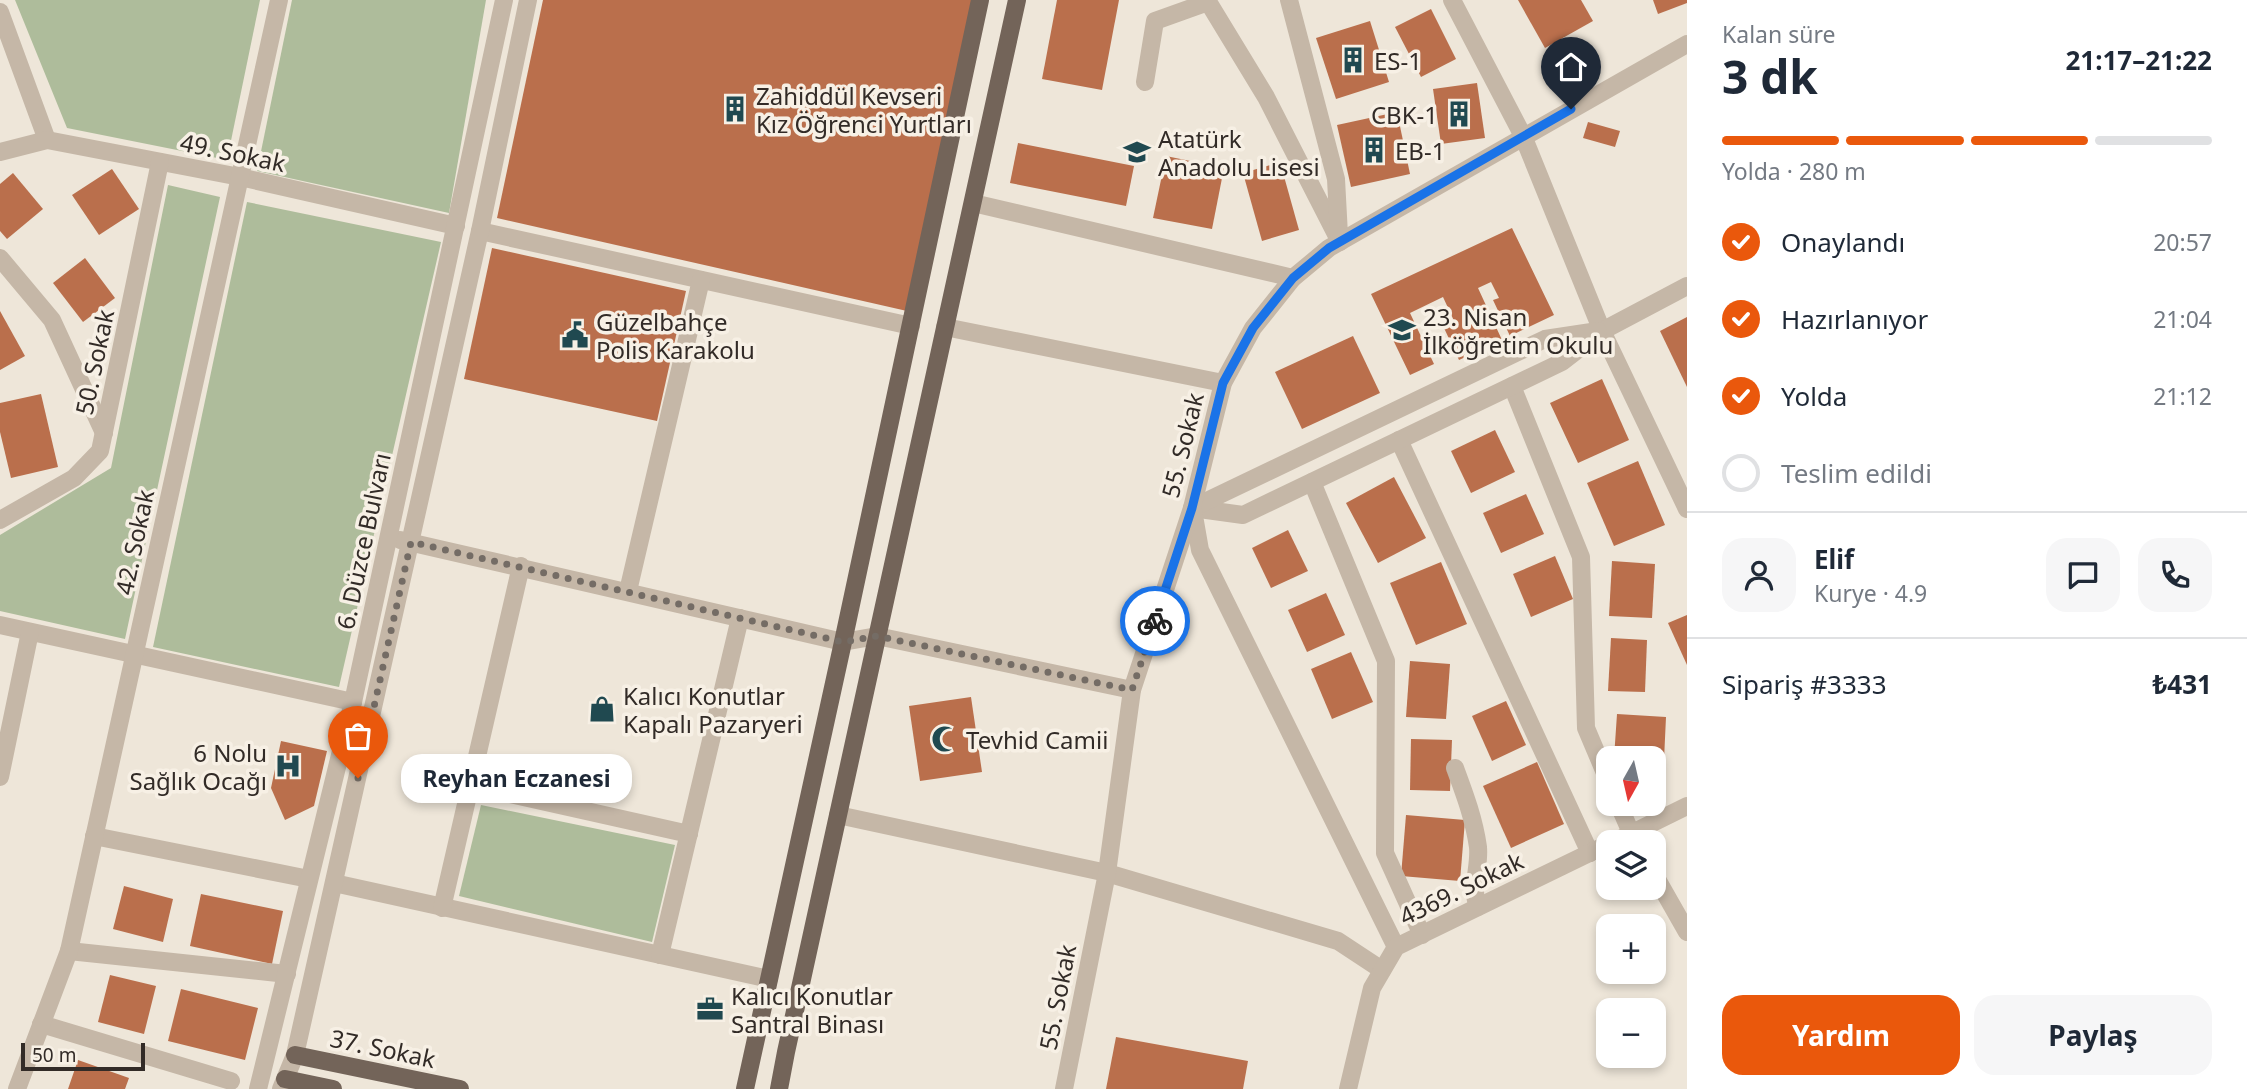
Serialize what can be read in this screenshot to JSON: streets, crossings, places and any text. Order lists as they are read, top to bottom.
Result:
{
  "streets": {
    "main road": ["37. Sokak"],
    "street": [
      "49. Sokak",
      "50. Sokak",
      "55. Sokak",
      "6. Düzce Bulvarı",
      "42. Sokak",
      "4369. Sokak"
    ]
  },
  "crossings": [
    ["49. Sokak", "50. Sokak"],
    ["49. Sokak", "6. Düzce Bulvarı"],
    ["49. Sokak", "42. Sokak"],
    ["6. Düzce Bulvarı", "37. Sokak"]
  ],
  "places": {
    "building": [
      "ES-1",
      "Zahiddül Kevseri Kız Öğrenci Yurtları",
      "CBK-1",
      "EB-1"
    ],
    "school or university": ["Atatürk Anadolu Lisesi", "23. Nisan İlköğretim Okulu"],
    "public building": ["Güzelbahçe Polis Karakolu"],
    "shop": ["Kalıcı Konutlar Kapalı Pazaryeri"],
    "mosque": ["Tevhid Camii"],
    "hospital": ["6 Nolu Sağlık Ocağı"],
    "other": ["Reyhan Eczanesi"],
    "office": ["Kalıcı Konutlar Santral Binası"]
  },
  "scale_bar": "50 m",
  "north": "bottom",
  "page": {
    "heading": ["3 dk", "Kalan süre", "21:17–21:22"],
    "panel": [
      "Elif",
      "Kurye · 4.9",
      "Sipariş #3333",
      "₺431"
    ],
    "bar": "Yolda · 280 m",
    "list": [
      ["Onaylandı", "20:57"],
      ["Hazırlanıyor", "21:04"],
      ["Yolda", "21:12"],
      "Teslim edildi"
    ],
    "map_buttons": ["+", "−"],
    "bubble": "Reyhan Eczanesi",
    "buttons": ["Yardım", "Paylaş"],
    "scale": "50 m"
  }
}
